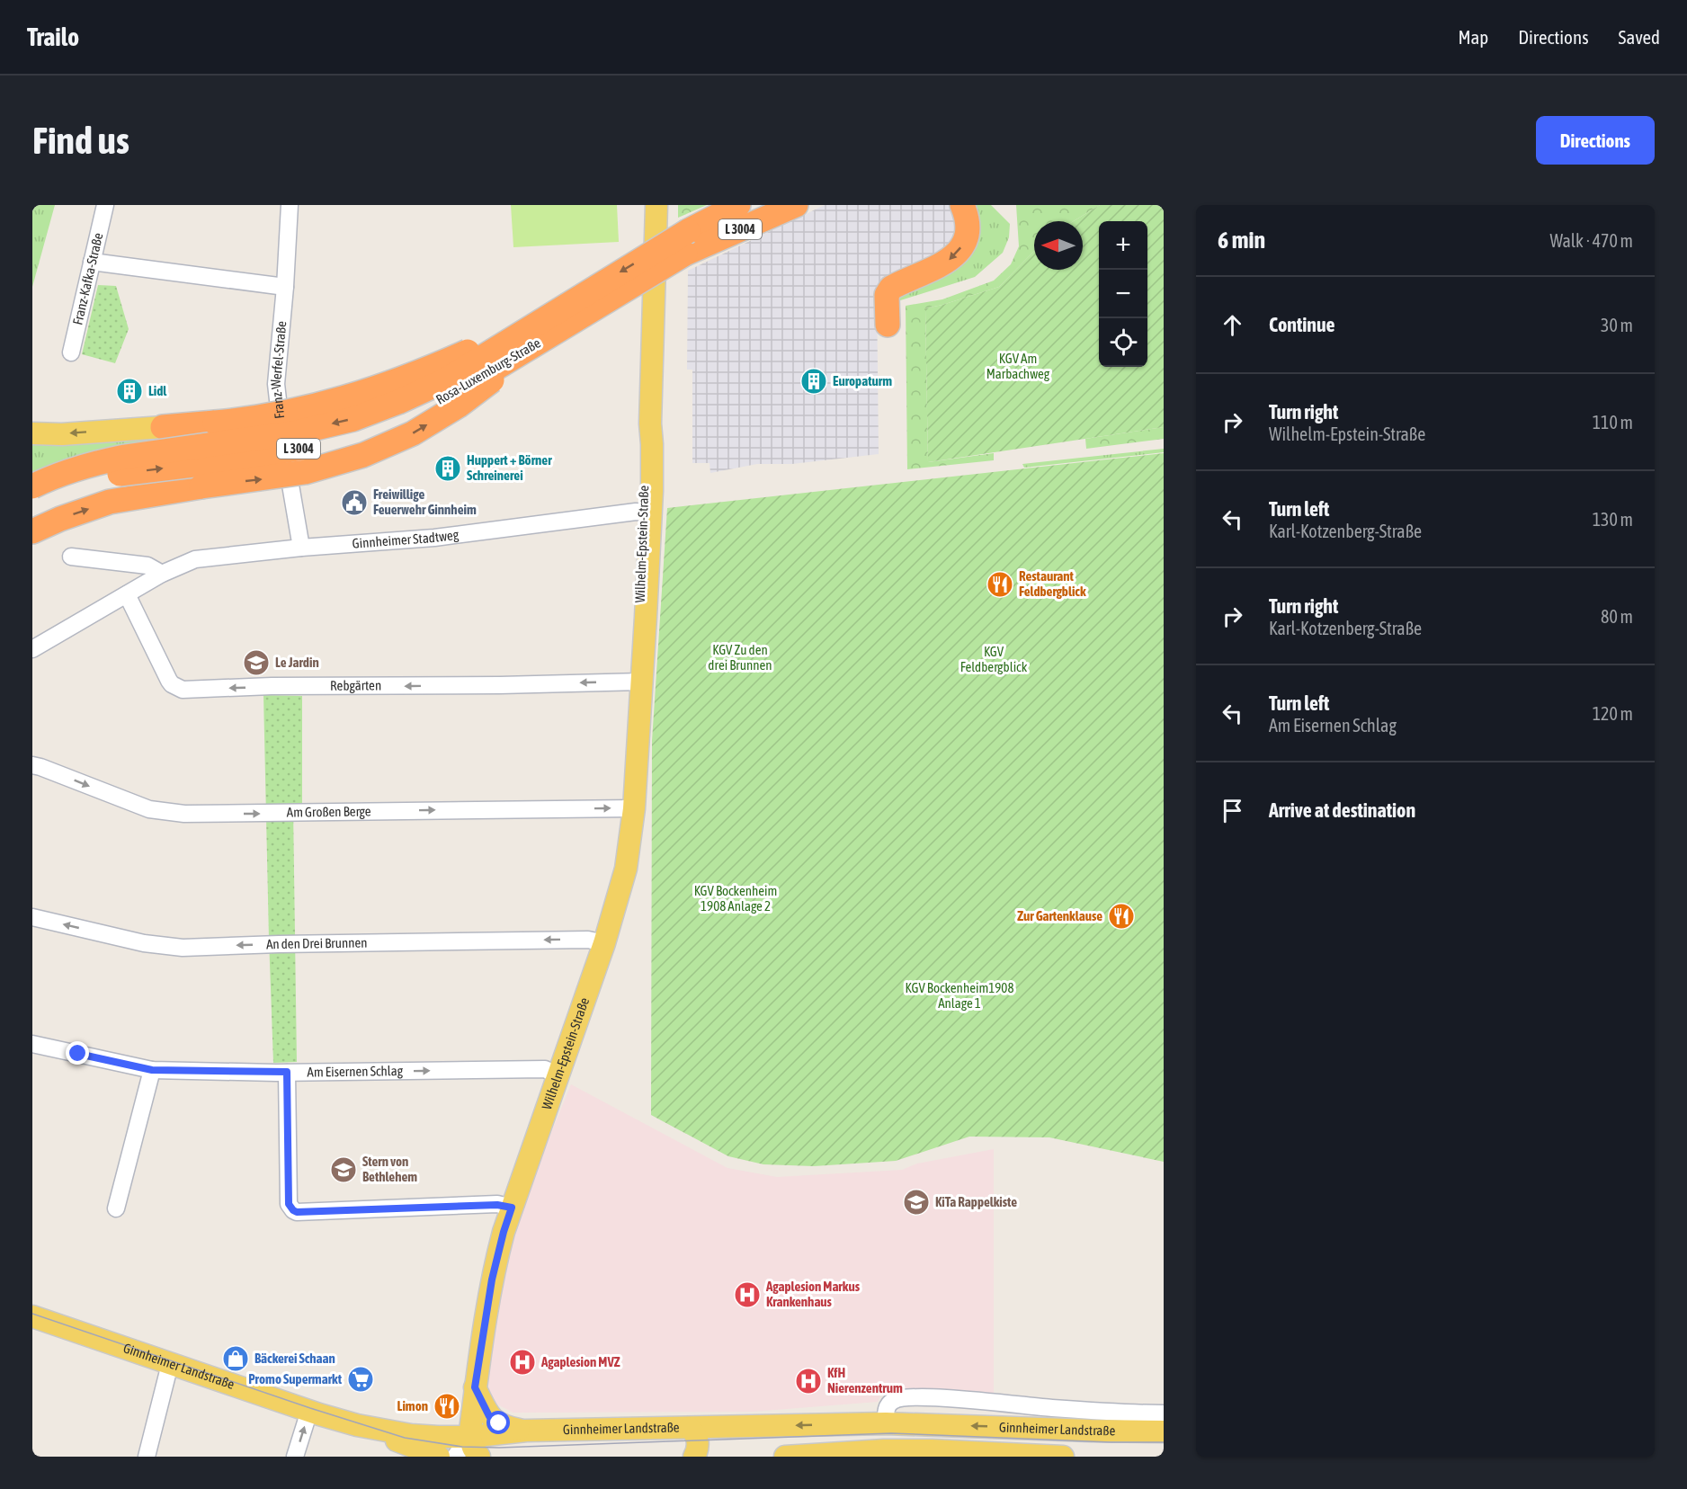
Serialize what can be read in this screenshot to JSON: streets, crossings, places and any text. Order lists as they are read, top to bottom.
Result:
{
  "streets": {
    "highway": ["L 3004", "Rosa-Luxemburg-Straße"],
    "main road": ["Wilhelm-Epstein-Straße", "Ginnheimer Landstraße"],
    "street": [
      "Franz-Kafka-Straße",
      "Franz-Werfel-Straße",
      "Ginnheimer Stadtweg",
      "Rebgärten",
      "Am Großen Berge",
      "An den Drei Brunnen",
      "Am Eisernen Schlag"
    ]
  },
  "crossings": [
    ["Franz-Werfel-Straße", "Ginnheimer Stadtweg"],
    ["Ginnheimer Stadtweg", "Wilhelm-Epstein-Straße"],
    ["Ginnheimer Stadtweg", "Rebgärten"],
    ["Wilhelm-Epstein-Straße", "Rebgärten"],
    ["Wilhelm-Epstein-Straße", "Am Großen Berge"],
    ["Wilhelm-Epstein-Straße", "An den Drei Brunnen"],
    ["Wilhelm-Epstein-Straße", "Am Eisernen Schlag"],
    ["Wilhelm-Epstein-Straße", "Ginnheimer Landstraße"]
  ],
  "one_way": [
    "Rebgärten",
    "Am Großen Berge",
    "An den Drei Brunnen",
    "Am Eisernen Schlag"
  ],
  "parks": [
    "KGV Am Marbachweg",
    "KGV Zu den drei Brunnen",
    "KGV Feldbergblick",
    "KGV Bockenheim 1908 Anlage 2",
    "KGV Bockenheim1908 Anlage 1"
  ],
  "places": {
    "building": ["Europaturm", "Lidl", "Huppert + Börner Schreinerei"],
    "public building": ["Freiwillige Feuerwehr Ginnheim"],
    "restaurant": ["Restaurant Feldbergblick", "Zur Gartenklause", "Limon"],
    "school or university": ["Le Jardin", "Stern von Bethlehem", "KiTa Rappelkiste"],
    "hospital": ["Agaplesion Markus Krankenhaus", "Agaplesion MVZ", "KfH Nierenzentrum"],
    "shop": ["Bäckerei Schaan"],
    "supermarket": ["Promo Supermarkt"]
  },
  "north": "left",
  "page": {
    "header": "Trailo",
    "nav": ["Map", "Directions", "Saved"],
    "buttons": "Directions",
    "title": "Find us",
    "heading": ["6 min", "Walk · 470 m"],
    "map_buttons": ["+", "−"],
    "list": [
      ["Continue", "30 m"],
      ["Turn right", "Wilhelm-Epstein-Straße", "110 m"],
      ["Turn left", "Karl-Kotzenberg-Straße", "130 m"],
      ["Turn right", "Karl-Kotzenberg-Straße", "80 m"],
      ["Turn left", "Am Eisernen Schlag", "120 m"],
      "Arrive at destination"
    ]
  }
}
